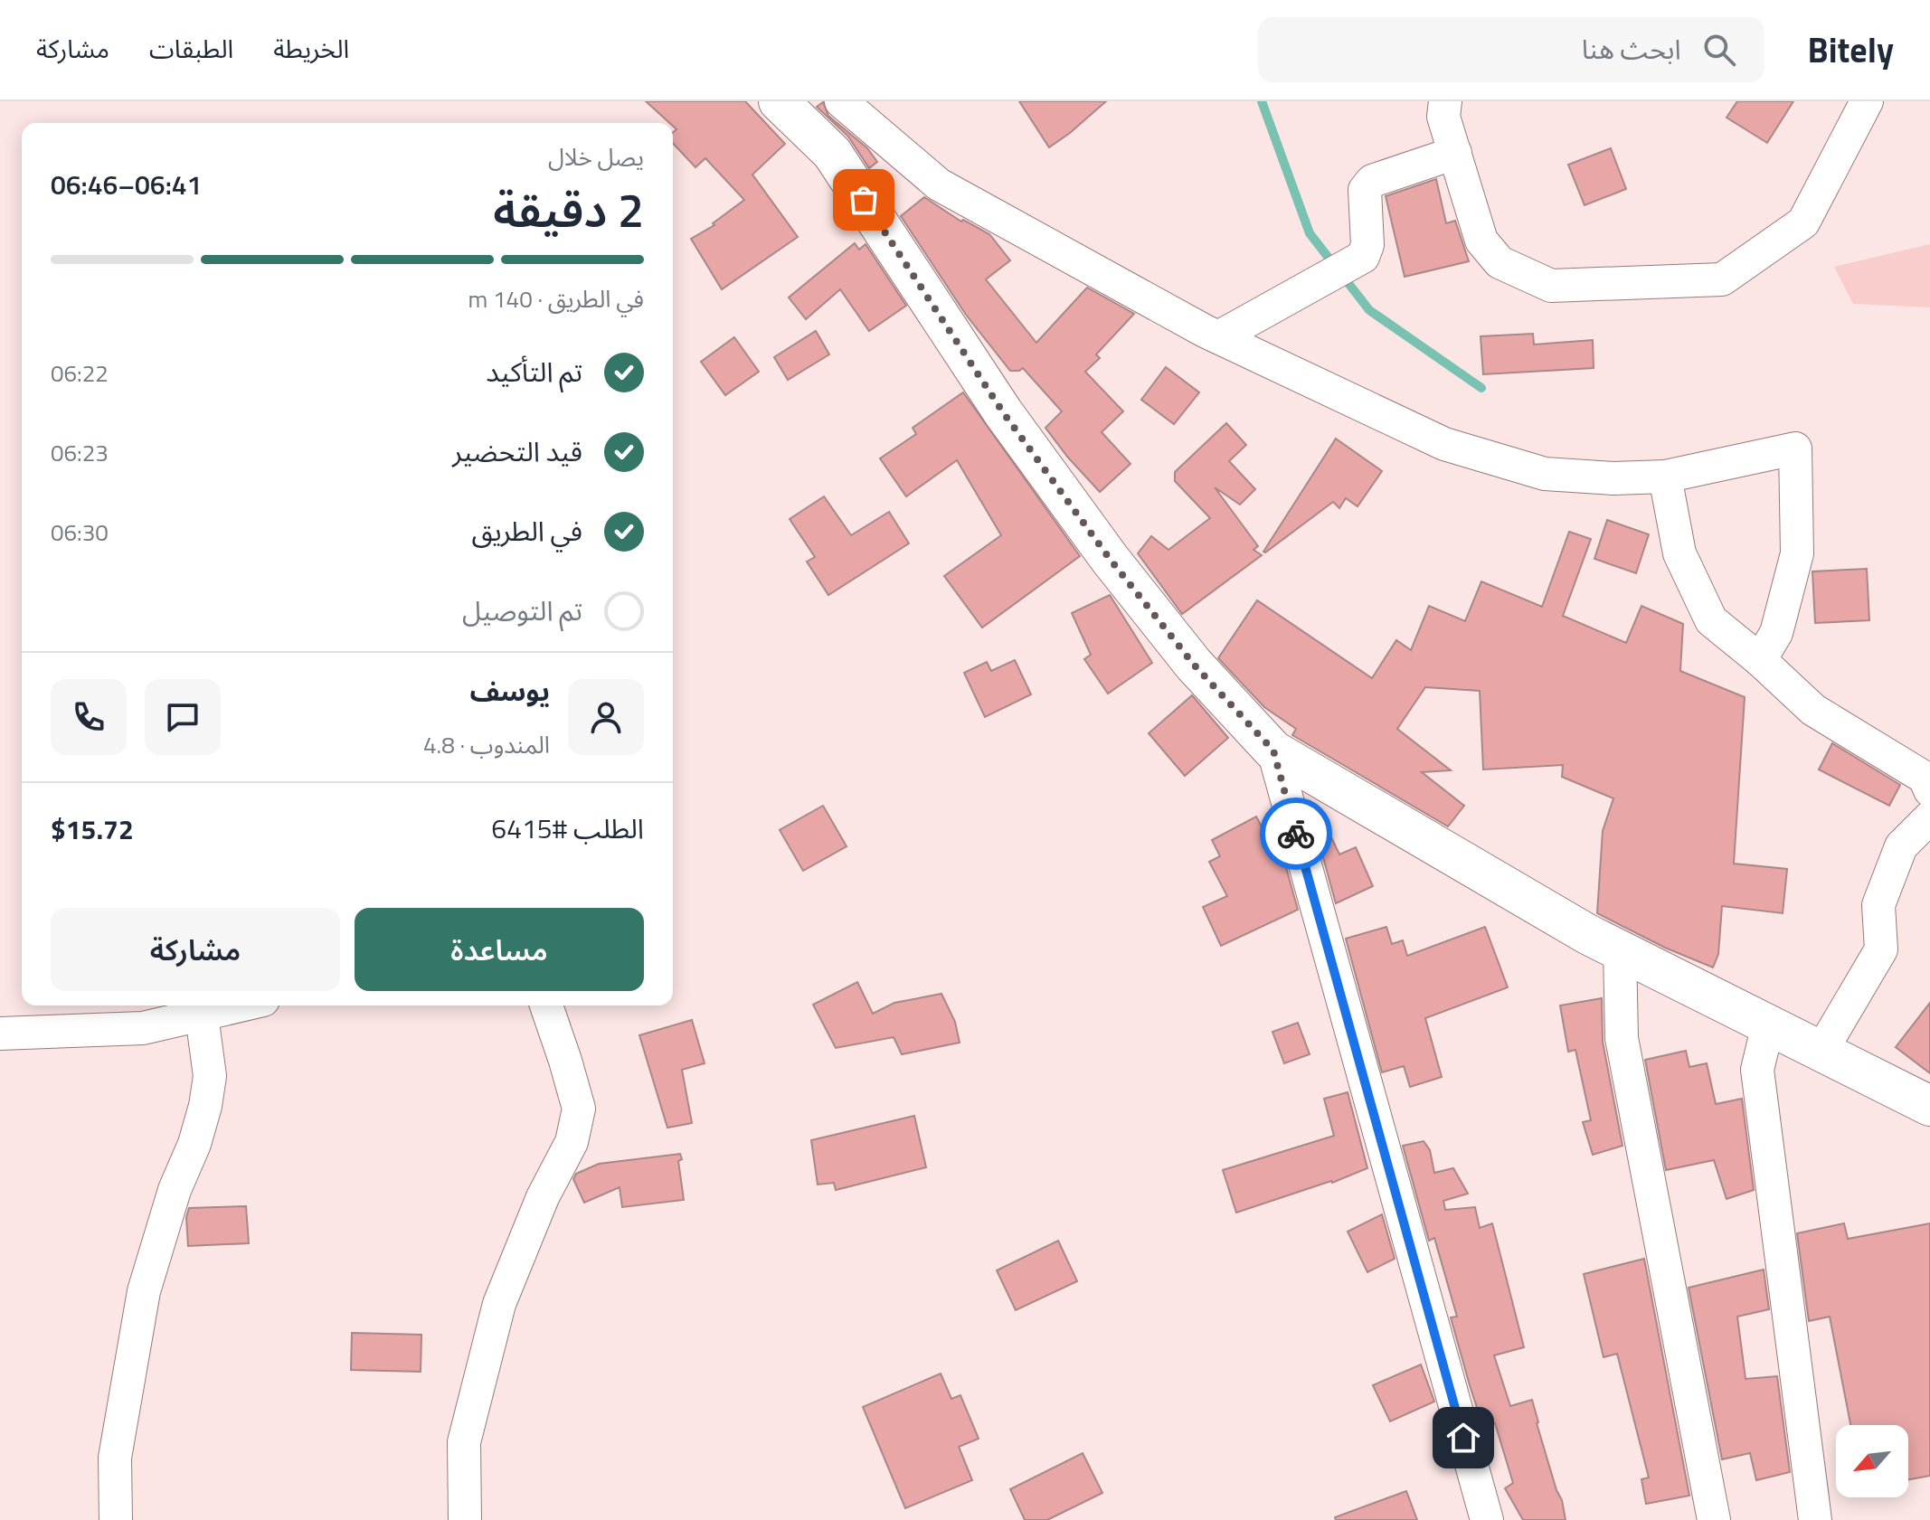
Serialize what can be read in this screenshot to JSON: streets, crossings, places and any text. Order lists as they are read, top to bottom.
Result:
{
  "north": "bottom left",
  "page": {
    "header": "Bitely",
    "search": "ابحث هنا",
    "nav": ["الخريطة", "الطبقات", "مشاركة"],
    "heading": ["2 دقيقة", "يصل خلال", "06:41–06:46"],
    "panel": [
      "يوسف",
      "المندوب · 4.8",
      "الطلب #6415",
      "$15.72"
    ],
    "bar": "في الطريق · 140 m",
    "list": [
      ["تم التأكيد", "06:22"],
      ["قيد التحضير", "06:23"],
      ["في الطريق", "06:30"],
      "تم التوصيل"
    ],
    "buttons": ["مساعدة", "مشاركة"]
  }
}
